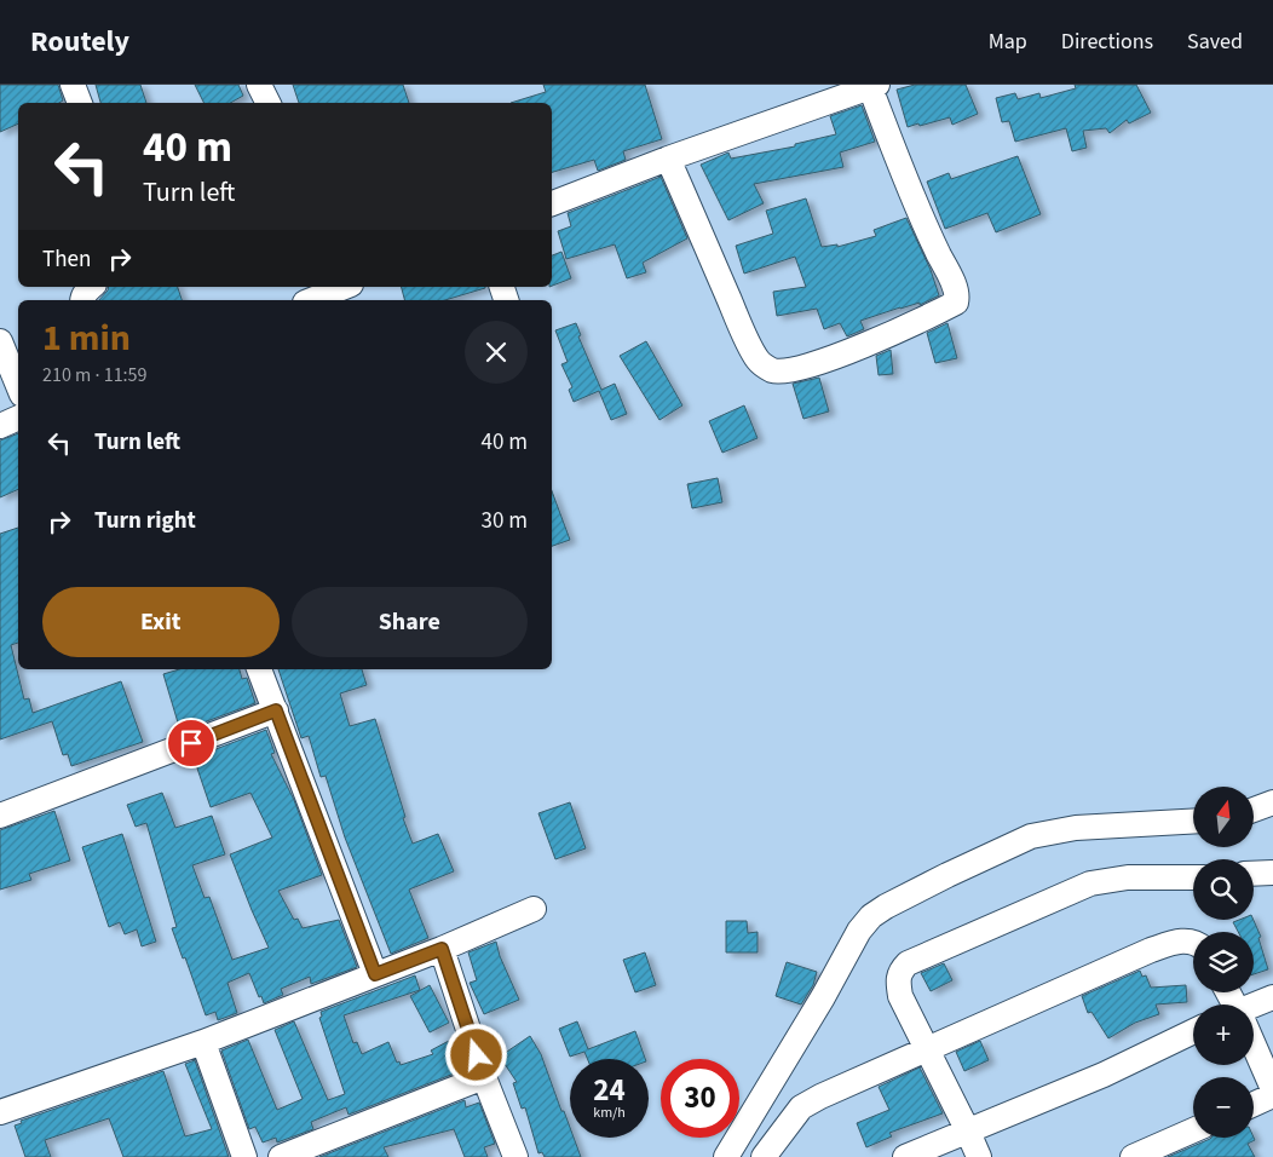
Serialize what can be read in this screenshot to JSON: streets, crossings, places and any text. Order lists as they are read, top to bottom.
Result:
{
  "north": "top",
  "page": {
    "header": "Routely",
    "nav": ["Map", "Directions", "Saved"],
    "turn": ["40 m", "Turn left"],
    "then": "Then",
    "heading": ["1 min", "210 m · 11:59"],
    "list": [
      {
        "name": "Turn left",
        "value": "40 m"
      },
      {
        "name": "Turn right",
        "value": "30 m"
      }
    ],
    "buttons": ["Exit", "Share"],
    "map_buttons": ["+", "−"],
    "speed": "24 km/h",
    "limit": "30"
  }
}
